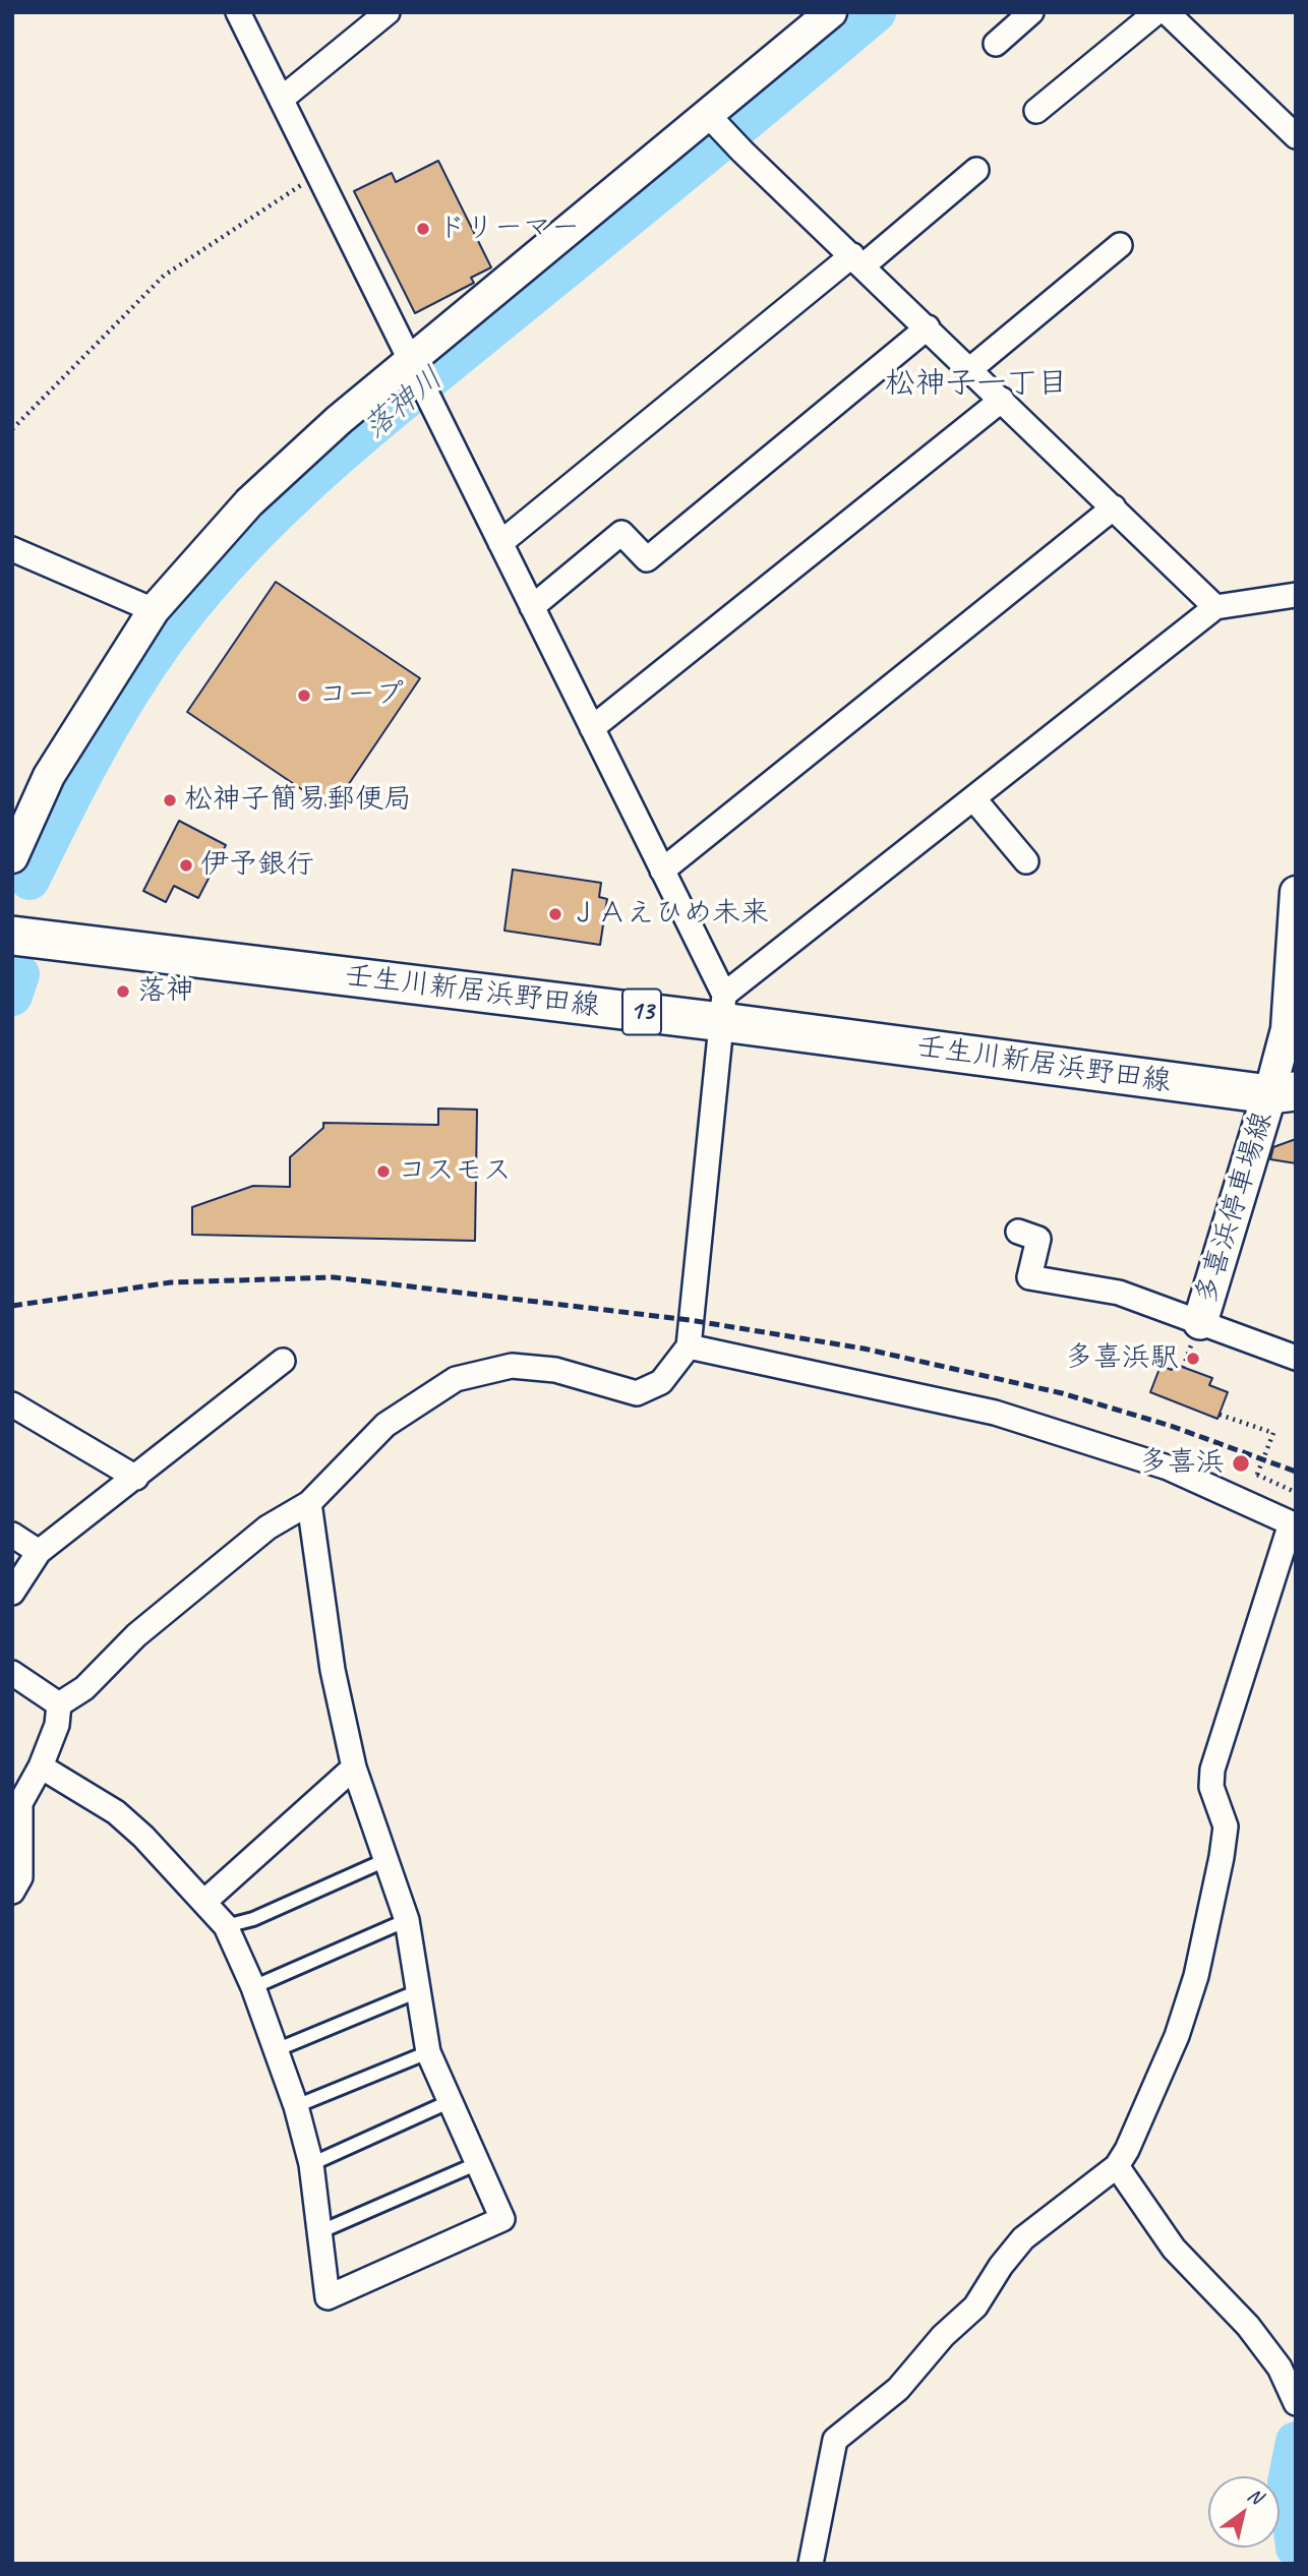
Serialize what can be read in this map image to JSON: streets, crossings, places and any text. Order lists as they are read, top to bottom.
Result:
{
  "streets": {
    "main road": ["壬生川新居浜野田線", "13", "多喜浜停車場線"]
  },
  "crossings": [
    ["壬生川新居浜野田線", "多喜浜停車場線"]
  ],
  "districts": ["松神子一丁目"],
  "water": ["落神川"],
  "places": [
    "ドリーマー",
    "コープ",
    "松神子簡易郵便局",
    "伊予銀行",
    "ＪＡえひめ未来",
    "落神",
    "コスモス",
    "多喜浜駅",
    "多喜浜"
  ],
  "north": "top right"
}
